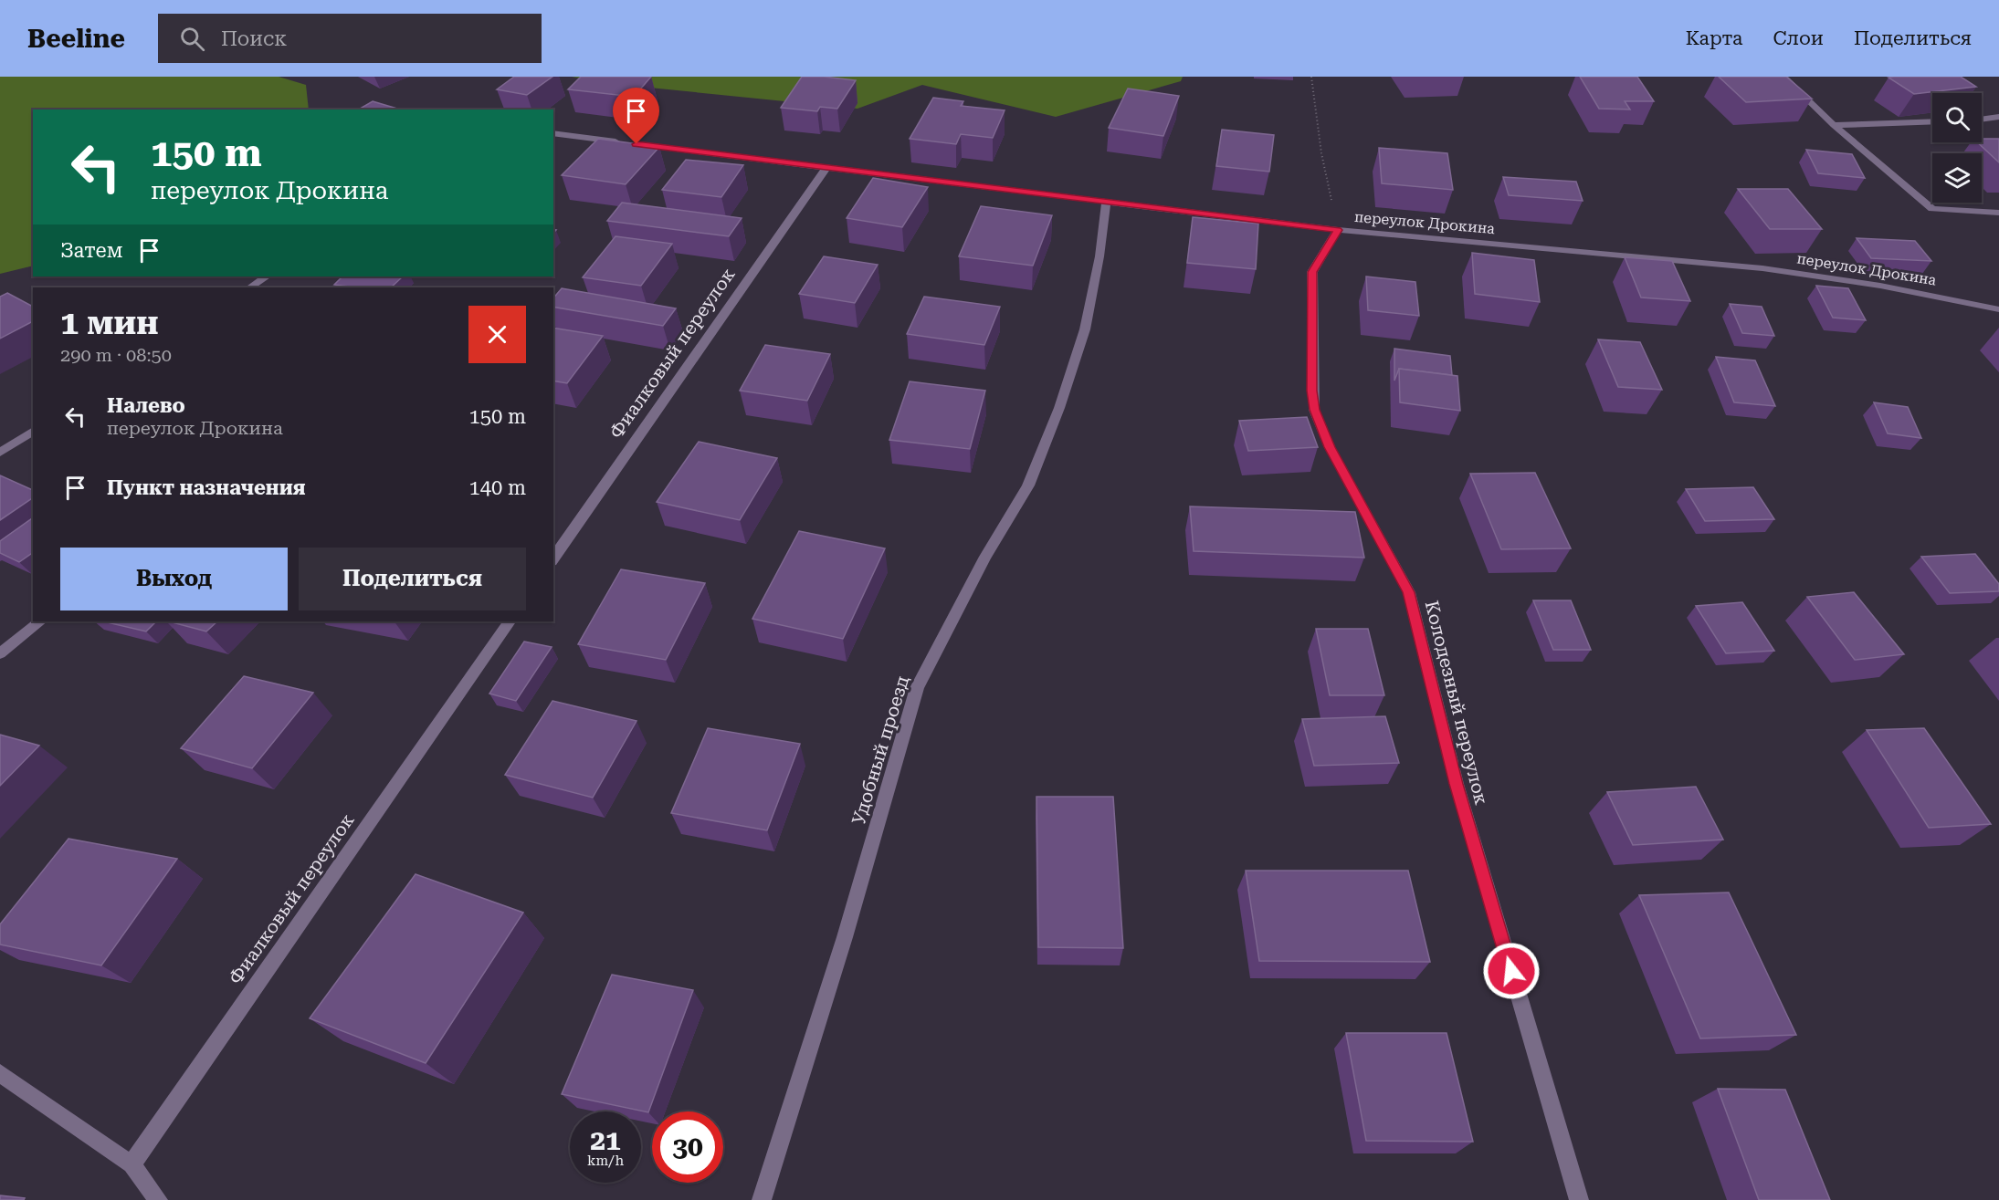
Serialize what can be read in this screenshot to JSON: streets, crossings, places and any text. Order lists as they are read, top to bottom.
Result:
{
  "streets": {
    "street": [
      "переулок Дрокина",
      "Фиалковый переулок",
      "Колодезный переулок",
      "Удобный проезд"
    ]
  },
  "crossings": [
    ["переулок Дрокина", "Фиалковый переулок"],
    ["переулок Дрокина", "Колодезный переулок"],
    ["переулок Дрокина", "Удобный проезд"]
  ],
  "page": {
    "header": "Beeline",
    "search": "Поиск",
    "nav": ["Карта", "Слои", "Поделиться"],
    "turn": ["150 m", "переулок Дрокина"],
    "then": "Затем",
    "heading": ["1 мин", "290 m · 08:50"],
    "list": [
      {
        "name": "Налево",
        "note": "переулок Дрокина",
        "value": "150 m"
      },
      {
        "name": "Пункт назначения",
        "value": "140 m"
      }
    ],
    "buttons": ["Выход", "Поделиться"],
    "speed": "21 km/h",
    "limit": "30"
  }
}
